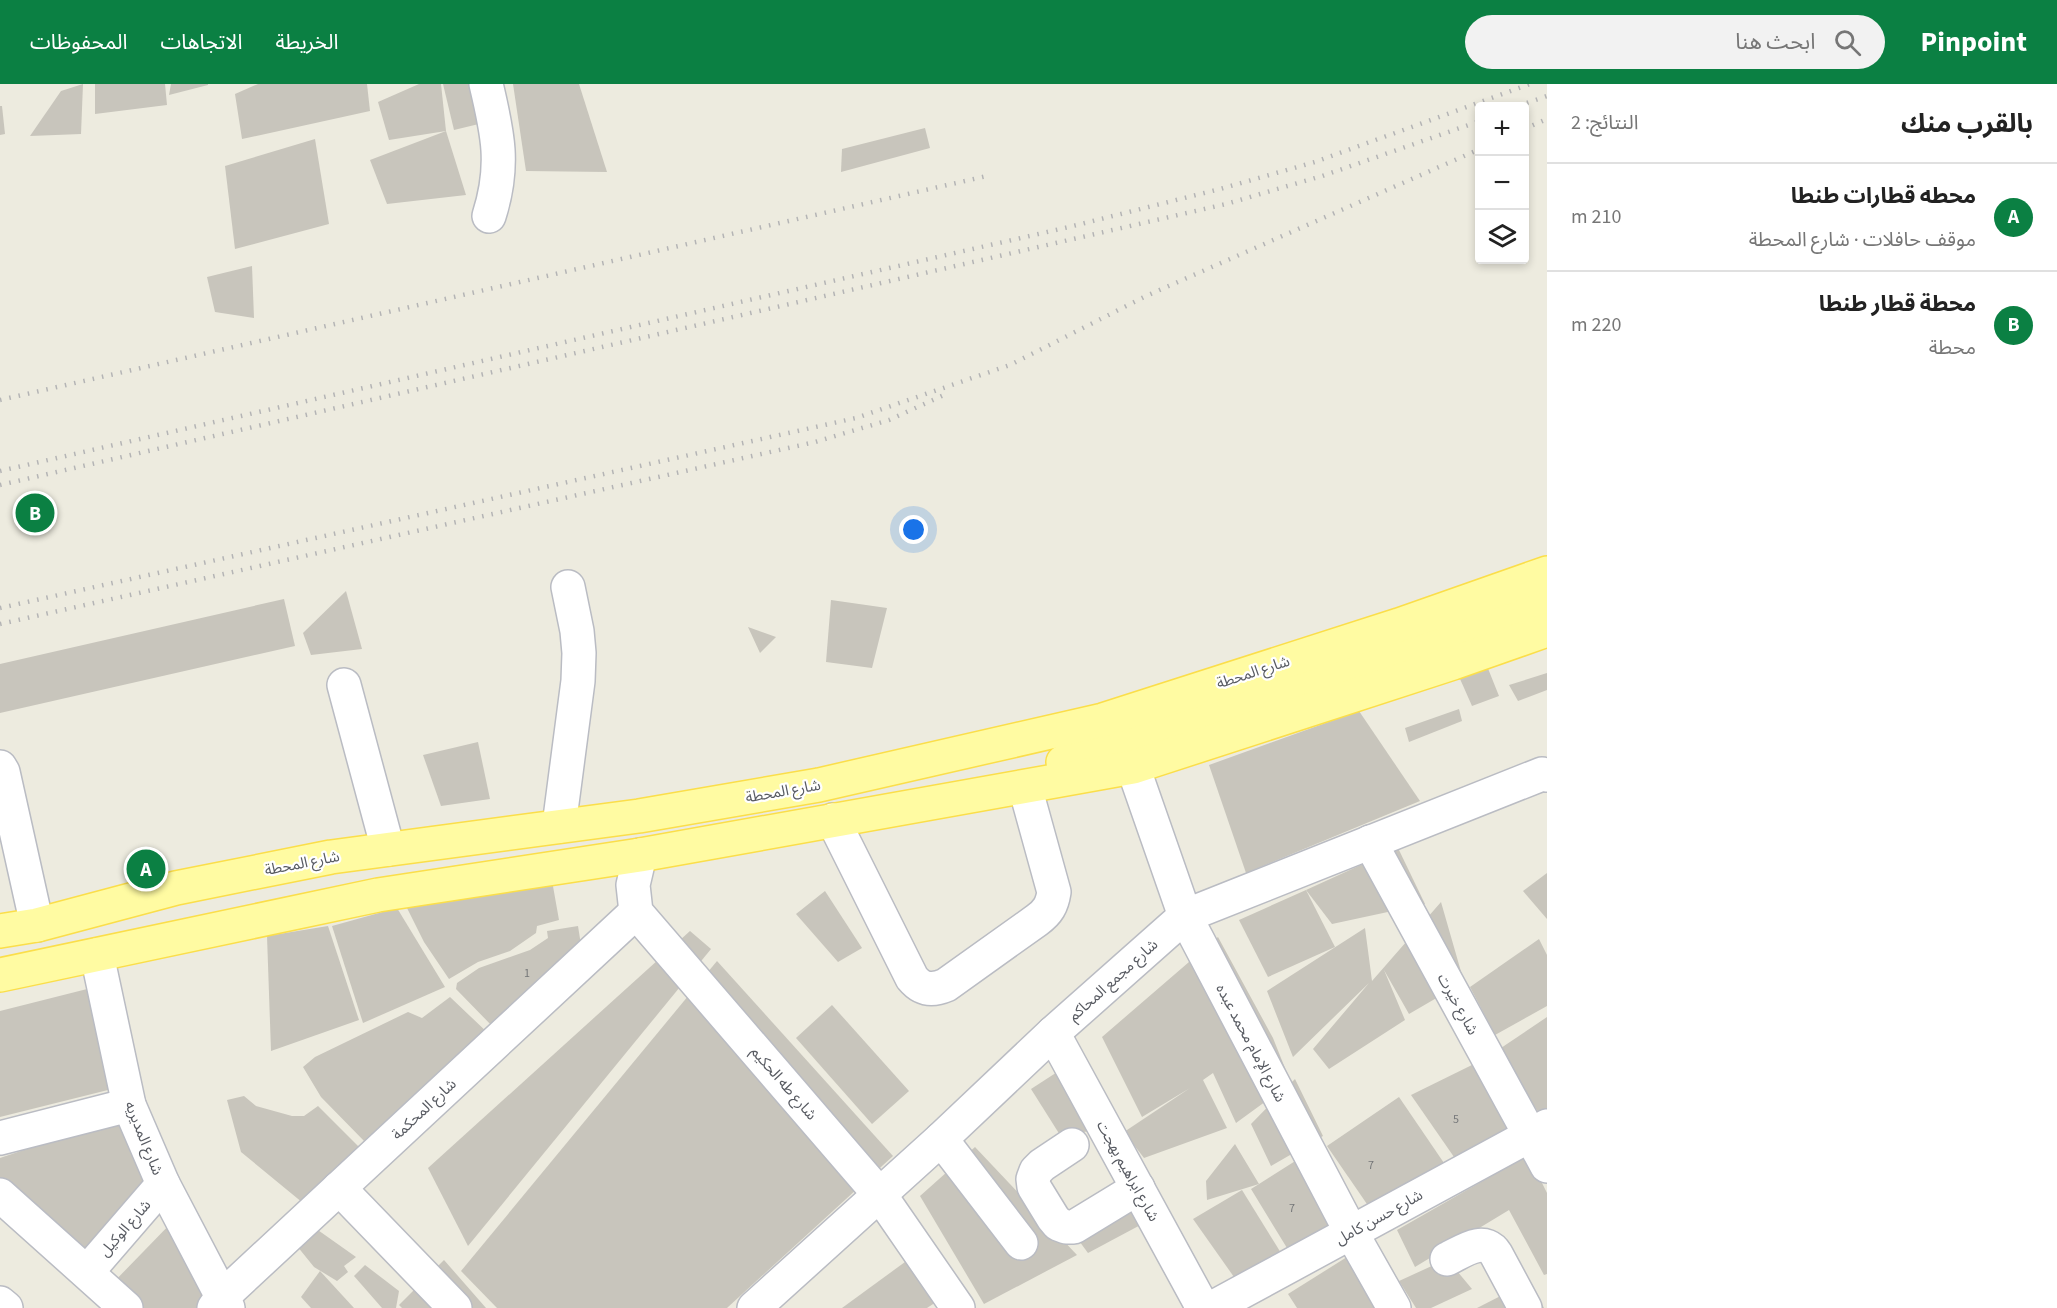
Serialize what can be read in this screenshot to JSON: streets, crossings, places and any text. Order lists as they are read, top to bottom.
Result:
{
  "streets": {
    "main road": ["شارع المحطة"],
    "street": [
      "شارع مجمع المحاكم",
      "شارع خيرت",
      "شارع الإمام محمد عبده",
      "شارع طه الحكيم",
      "شارع المحكمة",
      "شارع المديريه",
      "شارع ابراهيم بهجت",
      "شارع حسن كامل",
      "شارع الوكيل"
    ]
  },
  "crossings": [
    ["شارع مجمع المحاكم", "شارع خيرت"],
    ["شارع مجمع المحاكم", "شارع الإمام محمد عبده"],
    ["شارع مجمع المحاكم", "شارع طه الحكيم"],
    ["شارع مجمع المحاكم", "شارع ابراهيم بهجت"],
    ["شارع خيرت", "شارع حسن كامل"],
    ["شارع الإمام محمد عبده", "شارع حسن كامل"],
    ["شارع طه الحكيم", "شارع المحكمة"],
    ["شارع المحكمة", "شارع المديريه"],
    ["شارع المديريه", "شارع الوكيل"]
  ],
  "house_numbers": [
    "1",
    "5",
    "7",
    "7"
  ],
  "page": {
    "header": "Pinpoint",
    "search": "ابحث هنا",
    "nav": ["الخريطة", "الاتجاهات", "المحفوظات"],
    "heading": ["بالقرب منك", "النتائج: 2"],
    "map_buttons": ["+", "−"],
    "list": [
      {
        "mark": "A",
        "name": "محطه قطارات طنطا",
        "note": "موقف حافلات · شارع المحطة",
        "value": "210 m"
      },
      {
        "mark": "B",
        "name": "محطة قطار طنطا",
        "note": "محطة",
        "value": "220 m"
      }
    ],
    "pins": ["B", "A"]
  }
}
